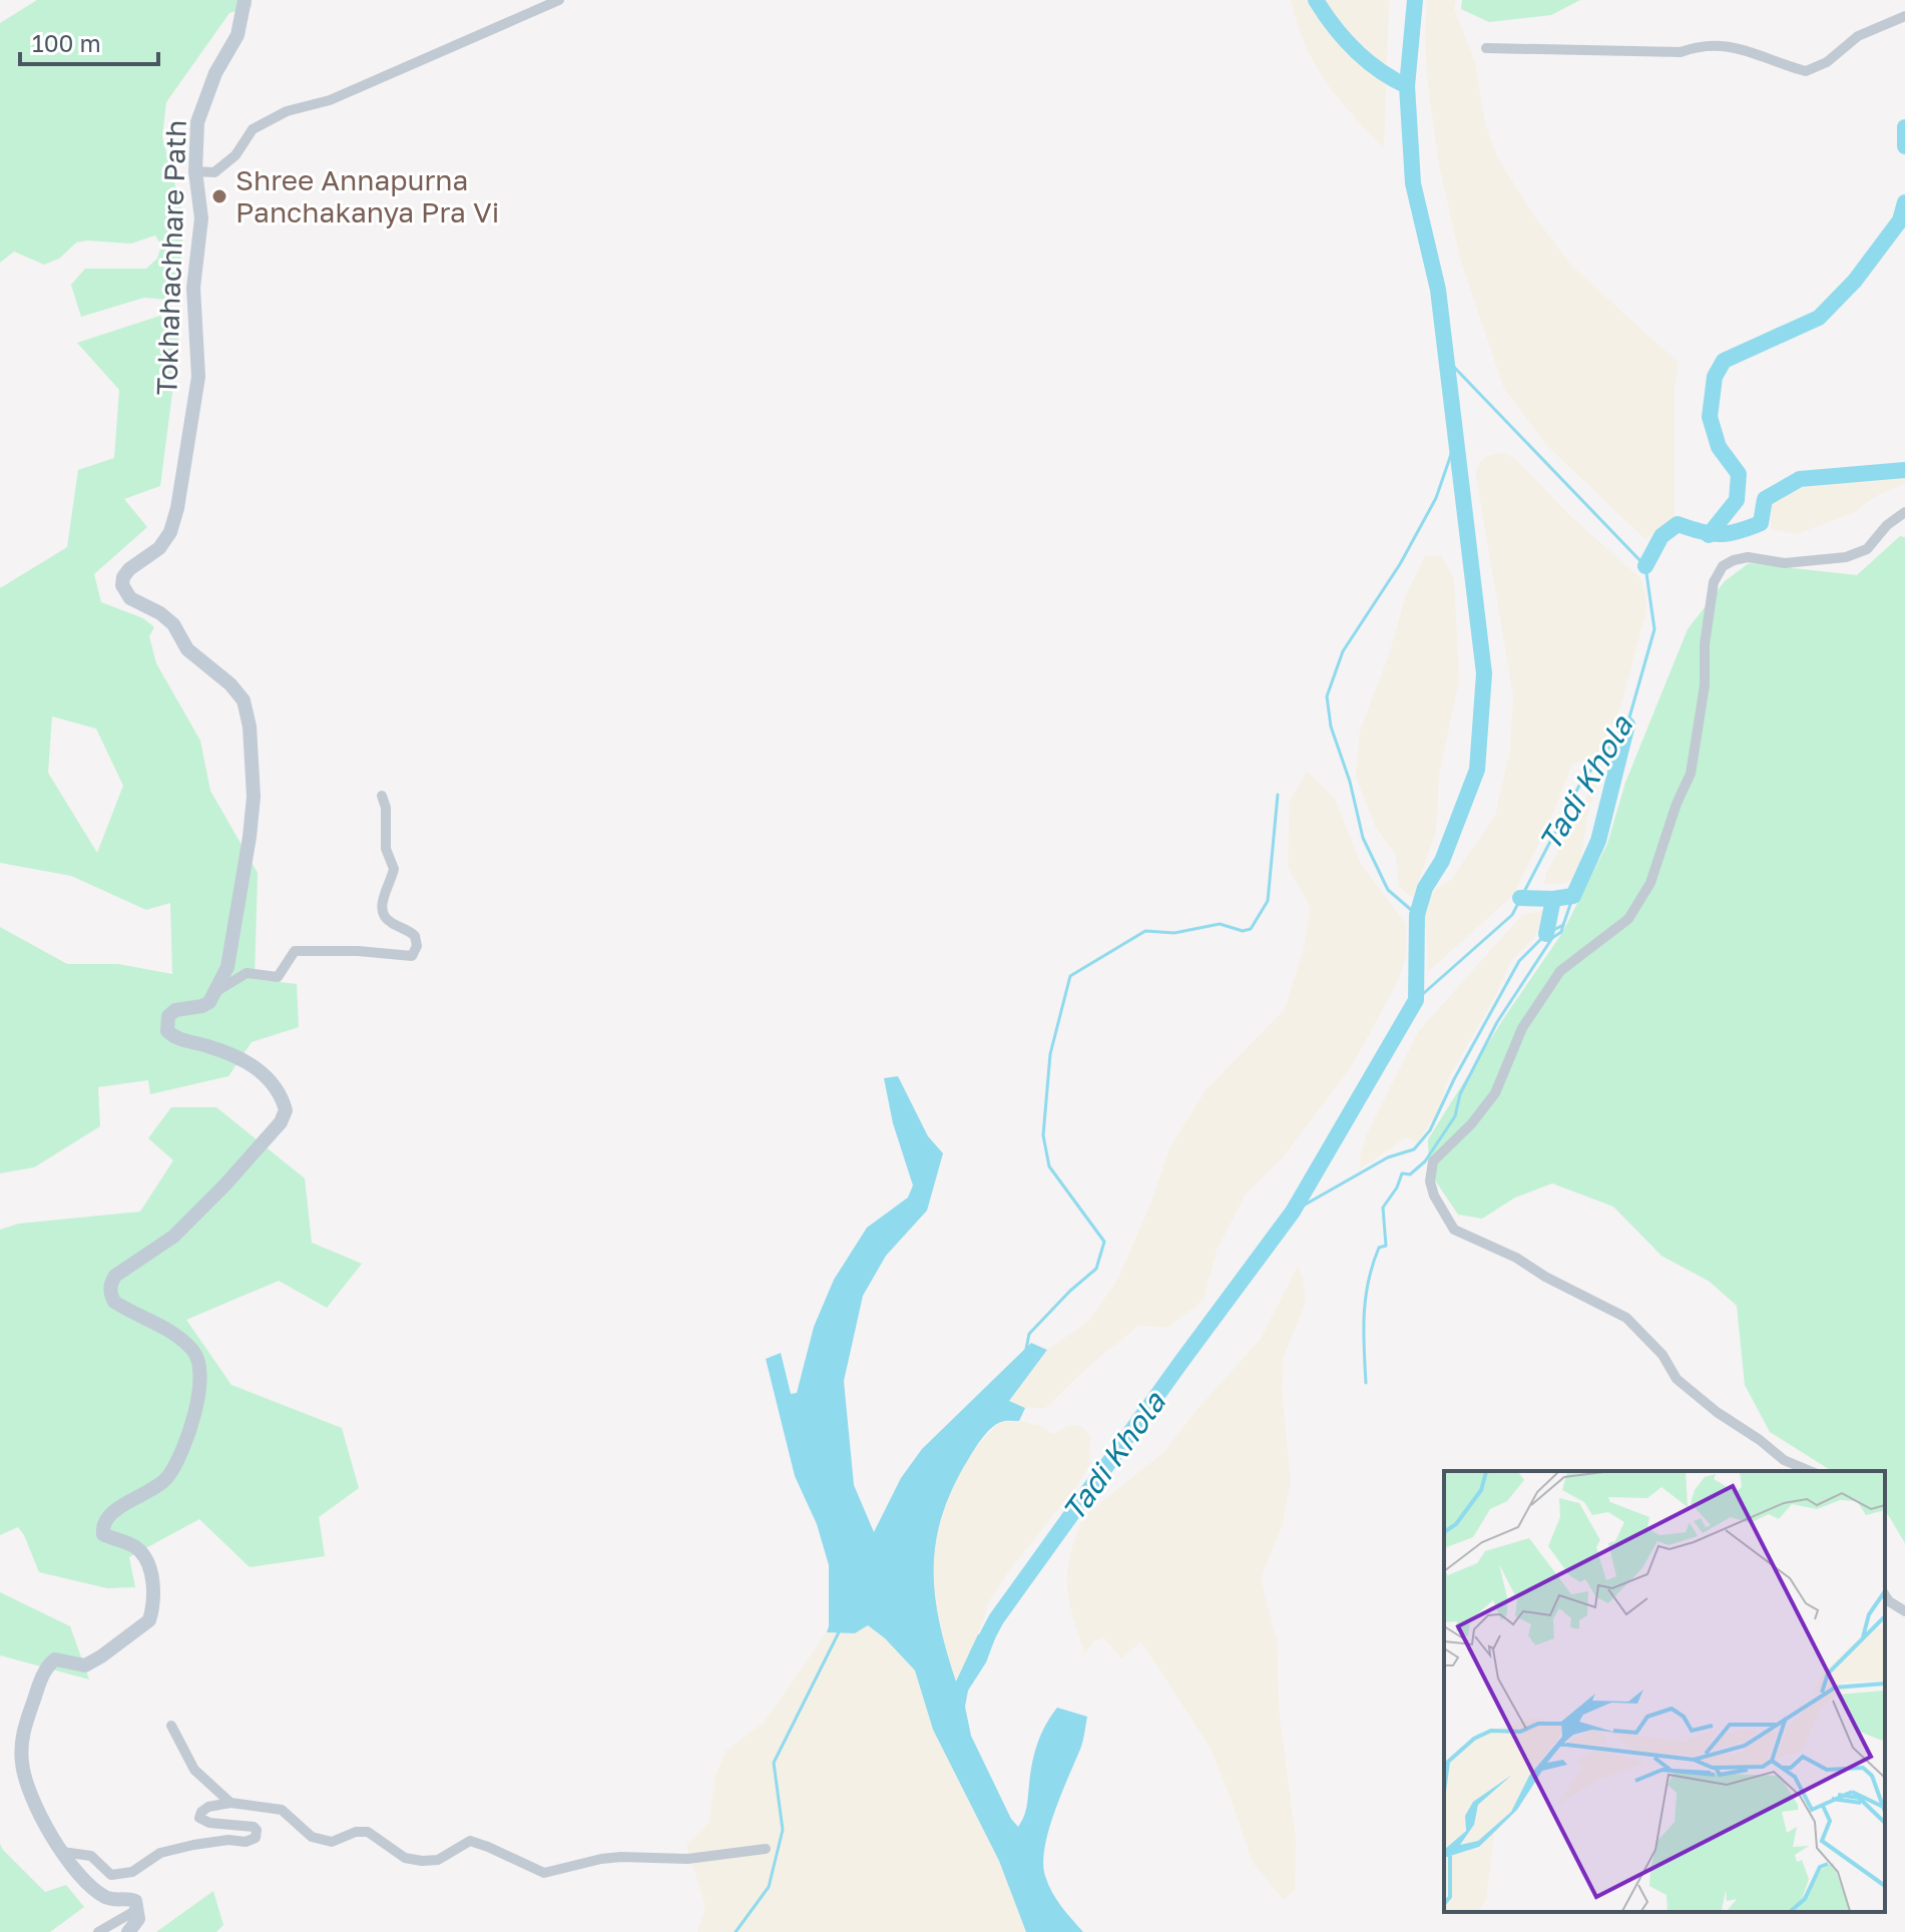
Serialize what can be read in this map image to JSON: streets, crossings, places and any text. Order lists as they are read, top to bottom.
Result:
{
  "streets": {
    "main road": ["Tokhahachhare Path"]
  },
  "water": ["Tadi Khola"],
  "places": ["Shree Annapurna Panchakanya Pra Vi"],
  "scale_bar": "100 m"
}
